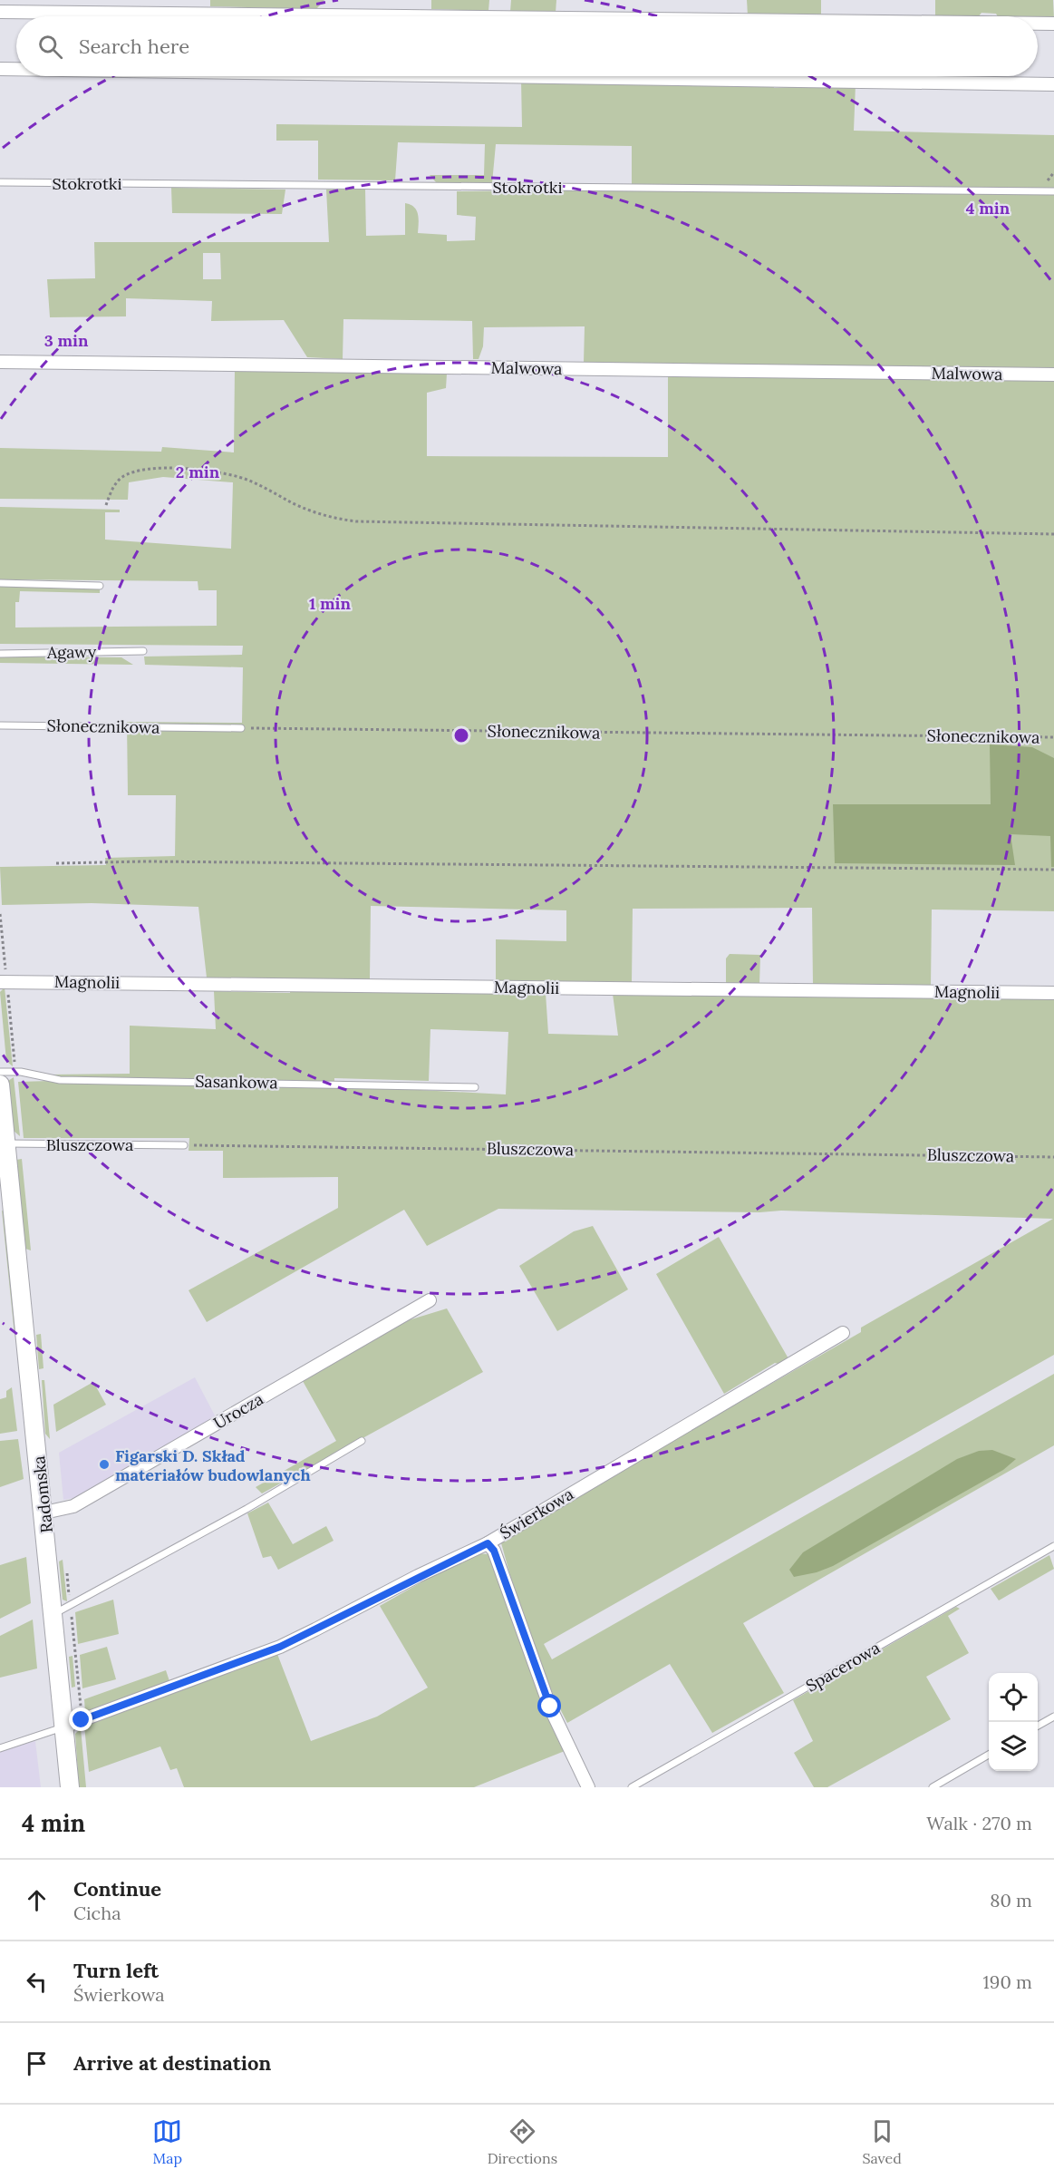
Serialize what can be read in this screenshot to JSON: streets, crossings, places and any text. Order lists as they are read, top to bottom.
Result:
{
  "streets": {
    "main road": ["Radomska"],
    "street": [
      "Malwowa",
      "Magnolii",
      "Urocza",
      "Świerkowa"
    ],
    "lane": [
      "Stokrotki",
      "Agawy",
      "Słonecznikowa",
      "Sasankowa",
      "Bluszczowa",
      "Spacerowa"
    ]
  },
  "crossings": [
    ["Bluszczowa", "Radomska"],
    ["Urocza", "Radomska"],
    ["Radomska", "Świerkowa"]
  ],
  "places": ["Figarski D. Skład materiałów budowlanych"],
  "page": {
    "search": "Search here",
    "heading": ["4 min", "Walk · 270 m"],
    "list": [
      ["Continue", "Cicha", "80 m"],
      ["Turn left", "Świerkowa", "190 m"],
      "Arrive at destination"
    ],
    "nav": ["Map", "Directions", "Saved"]
  },
  "rings": [
    "4 min",
    "3 min",
    "2 min",
    "1 min"
  ]
}
